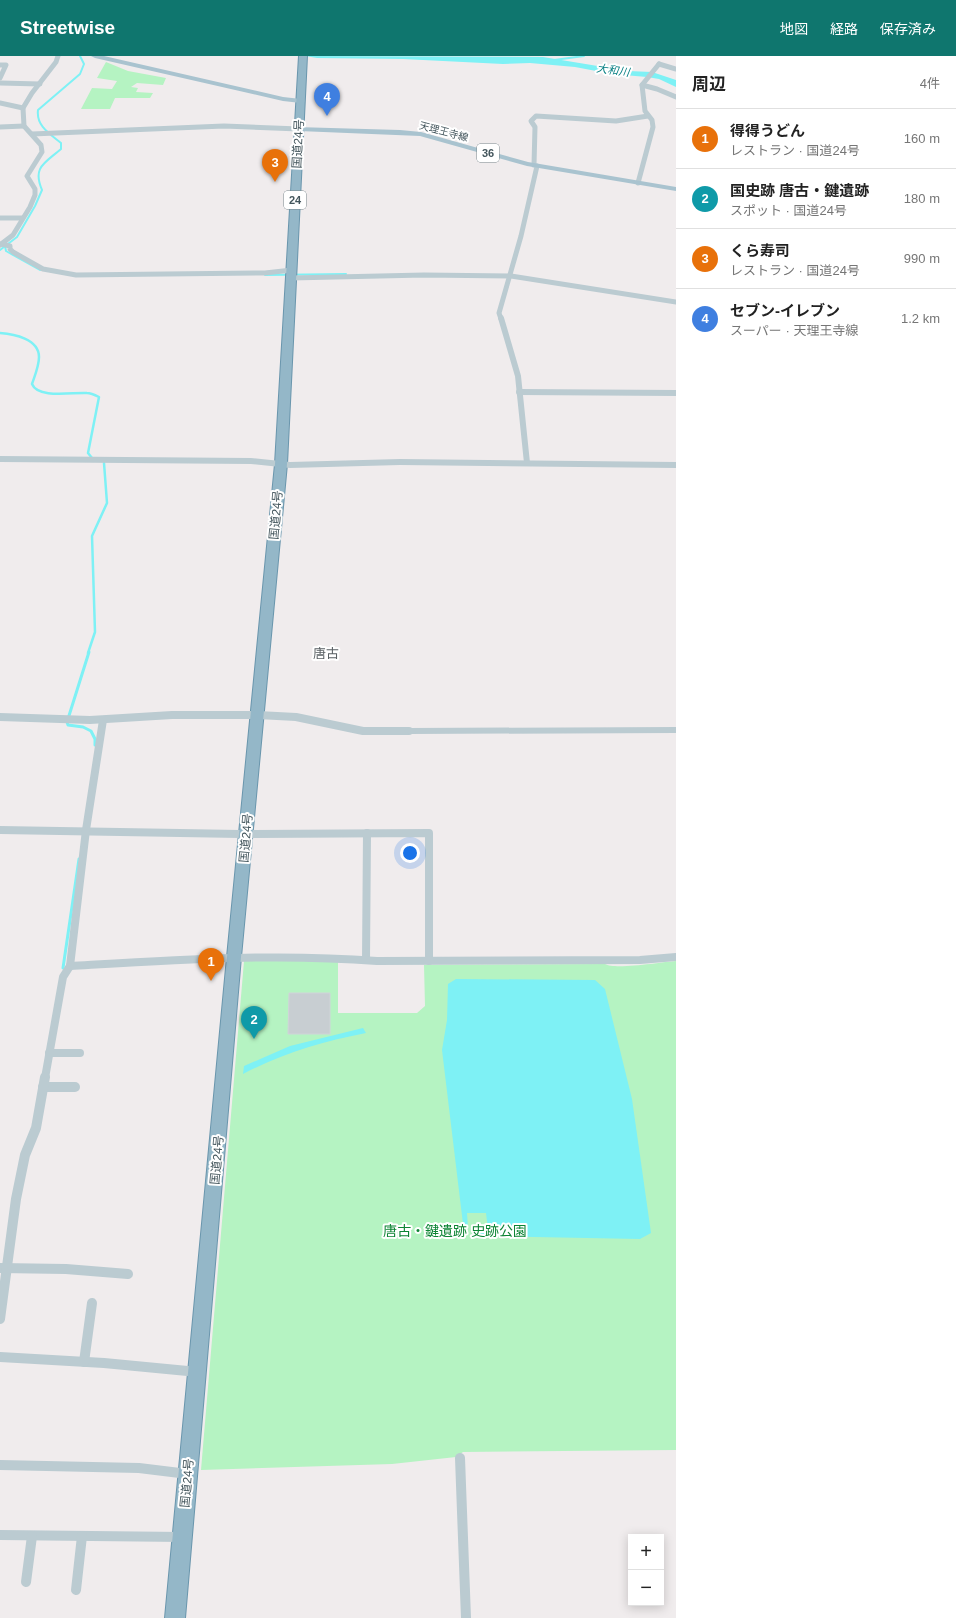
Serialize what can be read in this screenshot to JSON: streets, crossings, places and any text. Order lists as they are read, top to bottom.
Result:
{
  "streets": {
    "highway": ["国道24号", "24"],
    "main road": ["天理王寺線", "36"]
  },
  "crossings": [
    ["天理王寺線", "国道24号"]
  ],
  "districts": ["唐古"],
  "water": ["大和川"],
  "parks": ["唐古・鍵遺跡 史跡公園"],
  "page": {
    "header": "Streetwise",
    "nav": ["地図", "経路", "保存済み"],
    "heading": ["周辺", "4件"],
    "pins": [
      "4",
      "3",
      "1",
      "2"
    ],
    "list": [
      {
        "mark": "1",
        "name": "得得うどん",
        "note": "レストラン · 国道24号",
        "value": "160 m"
      },
      {
        "mark": "2",
        "name": "国史跡 唐古・鍵遺跡",
        "note": "スポット · 国道24号",
        "value": "180 m"
      },
      {
        "mark": "3",
        "name": "くら寿司",
        "note": "レストラン · 国道24号",
        "value": "990 m"
      },
      {
        "mark": "4",
        "name": "セブン-イレブン",
        "note": "スーパー · 天理王寺線",
        "value": "1.2 km"
      }
    ],
    "map_buttons": ["+", "−"]
  }
}
